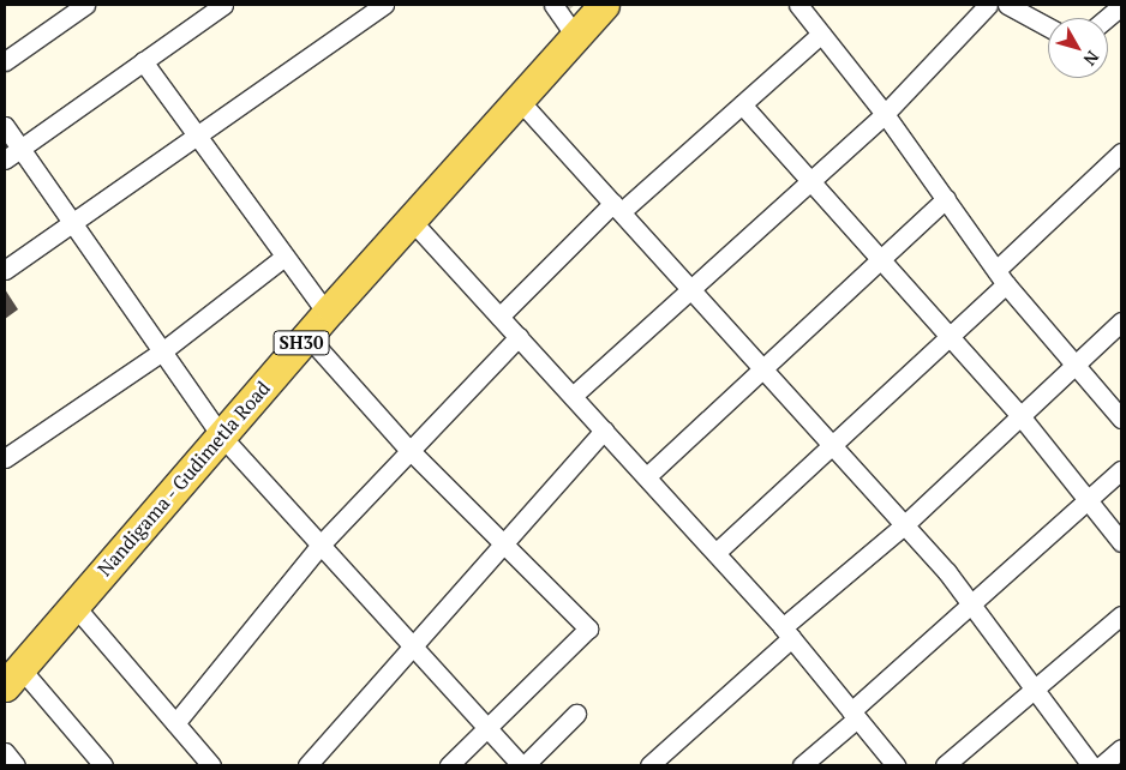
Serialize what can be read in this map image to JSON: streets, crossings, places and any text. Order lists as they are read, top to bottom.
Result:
{
  "streets": {
    "main road": ["SH30", "Nandigama - Gudimetla Road"]
  },
  "north": "bottom right"
}
